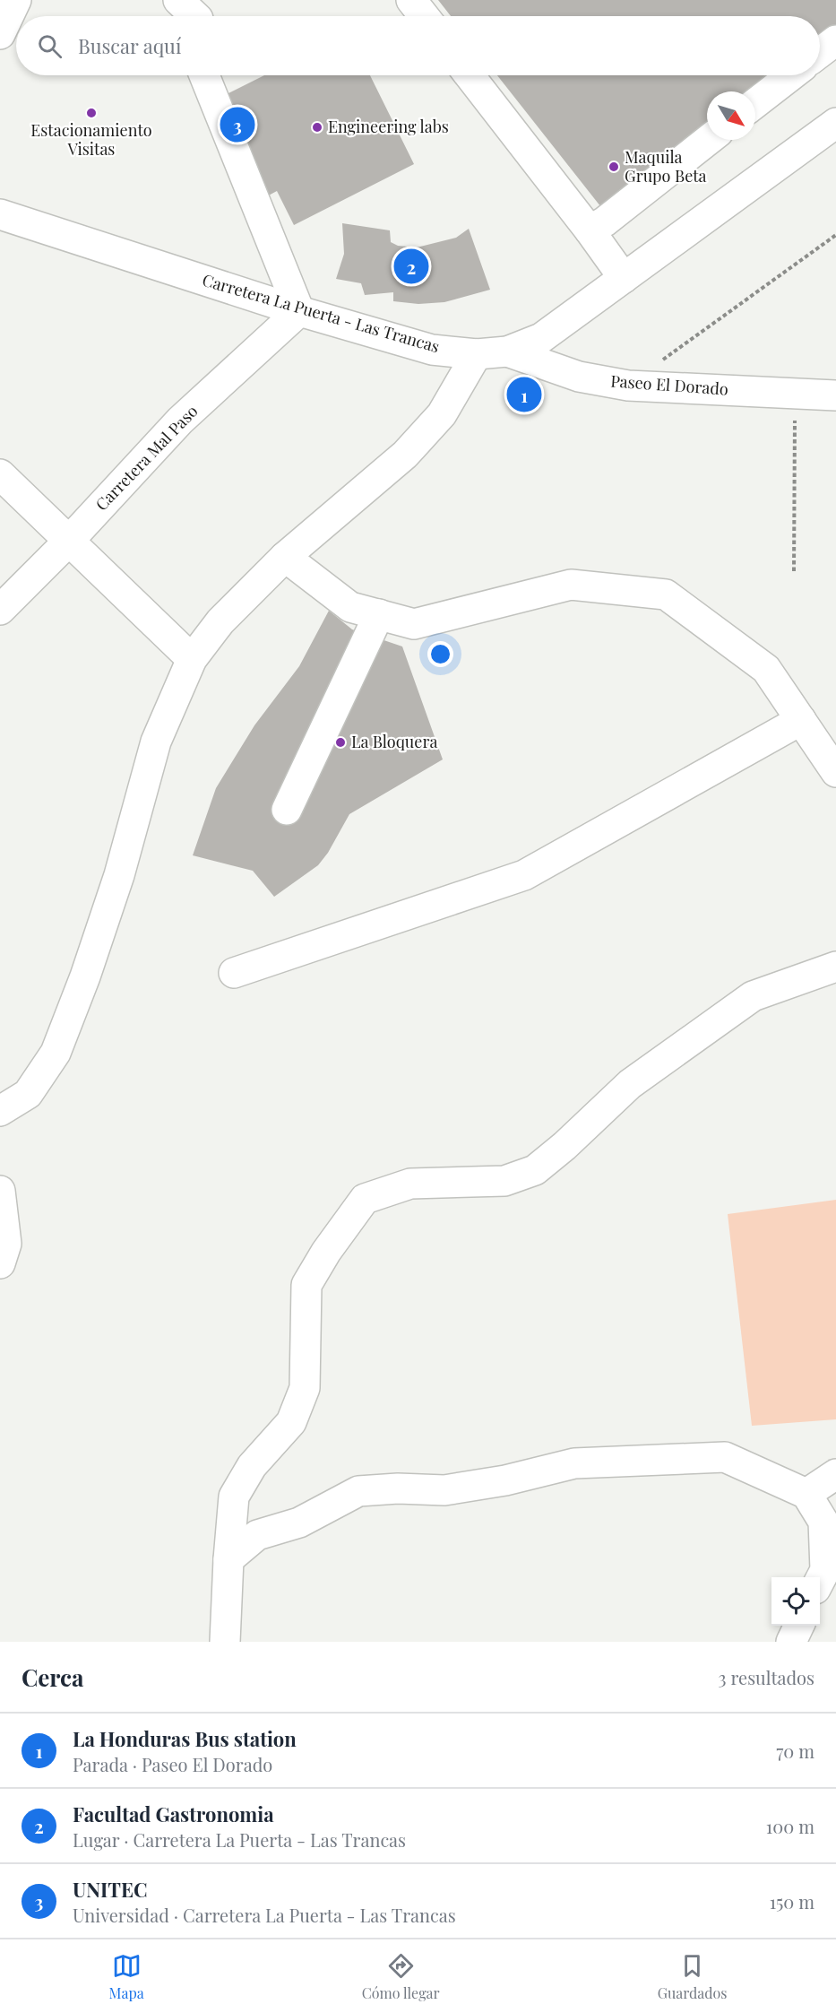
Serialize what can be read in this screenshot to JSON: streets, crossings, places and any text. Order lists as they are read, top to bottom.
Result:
{
  "streets": {
    "street": ["Carretera La Puerta - Las Trancas", "Paseo El Dorado", "Carretera Mal Paso"]
  },
  "crossings": [
    ["Carretera La Puerta - Las Trancas", "Paseo El Dorado"],
    ["Carretera La Puerta - Las Trancas", "Carretera Mal Paso"]
  ],
  "places": [
    "Estacionamiento Visitas",
    "Engineering labs",
    "Maquila Grupo Beta",
    "La Bloquera"
  ],
  "north": "bottom right",
  "page": {
    "search": "Buscar aquí",
    "pins": ["3", "2", "1"],
    "heading": ["Cerca", "3 resultados"],
    "list": [
      {
        "mark": "1",
        "name": "La Honduras Bus station",
        "note": "Parada · Paseo El Dorado",
        "value": "70 m"
      },
      {
        "mark": "2",
        "name": "Facultad Gastronomia",
        "note": "Lugar · Carretera La Puerta - Las Trancas",
        "value": "100 m"
      },
      {
        "mark": "3",
        "name": "UNITEC",
        "note": "Universidad · Carretera La Puerta - Las Trancas",
        "value": "150 m"
      }
    ],
    "nav": ["Mapa", "Cómo llegar", "Guardados"]
  }
}
